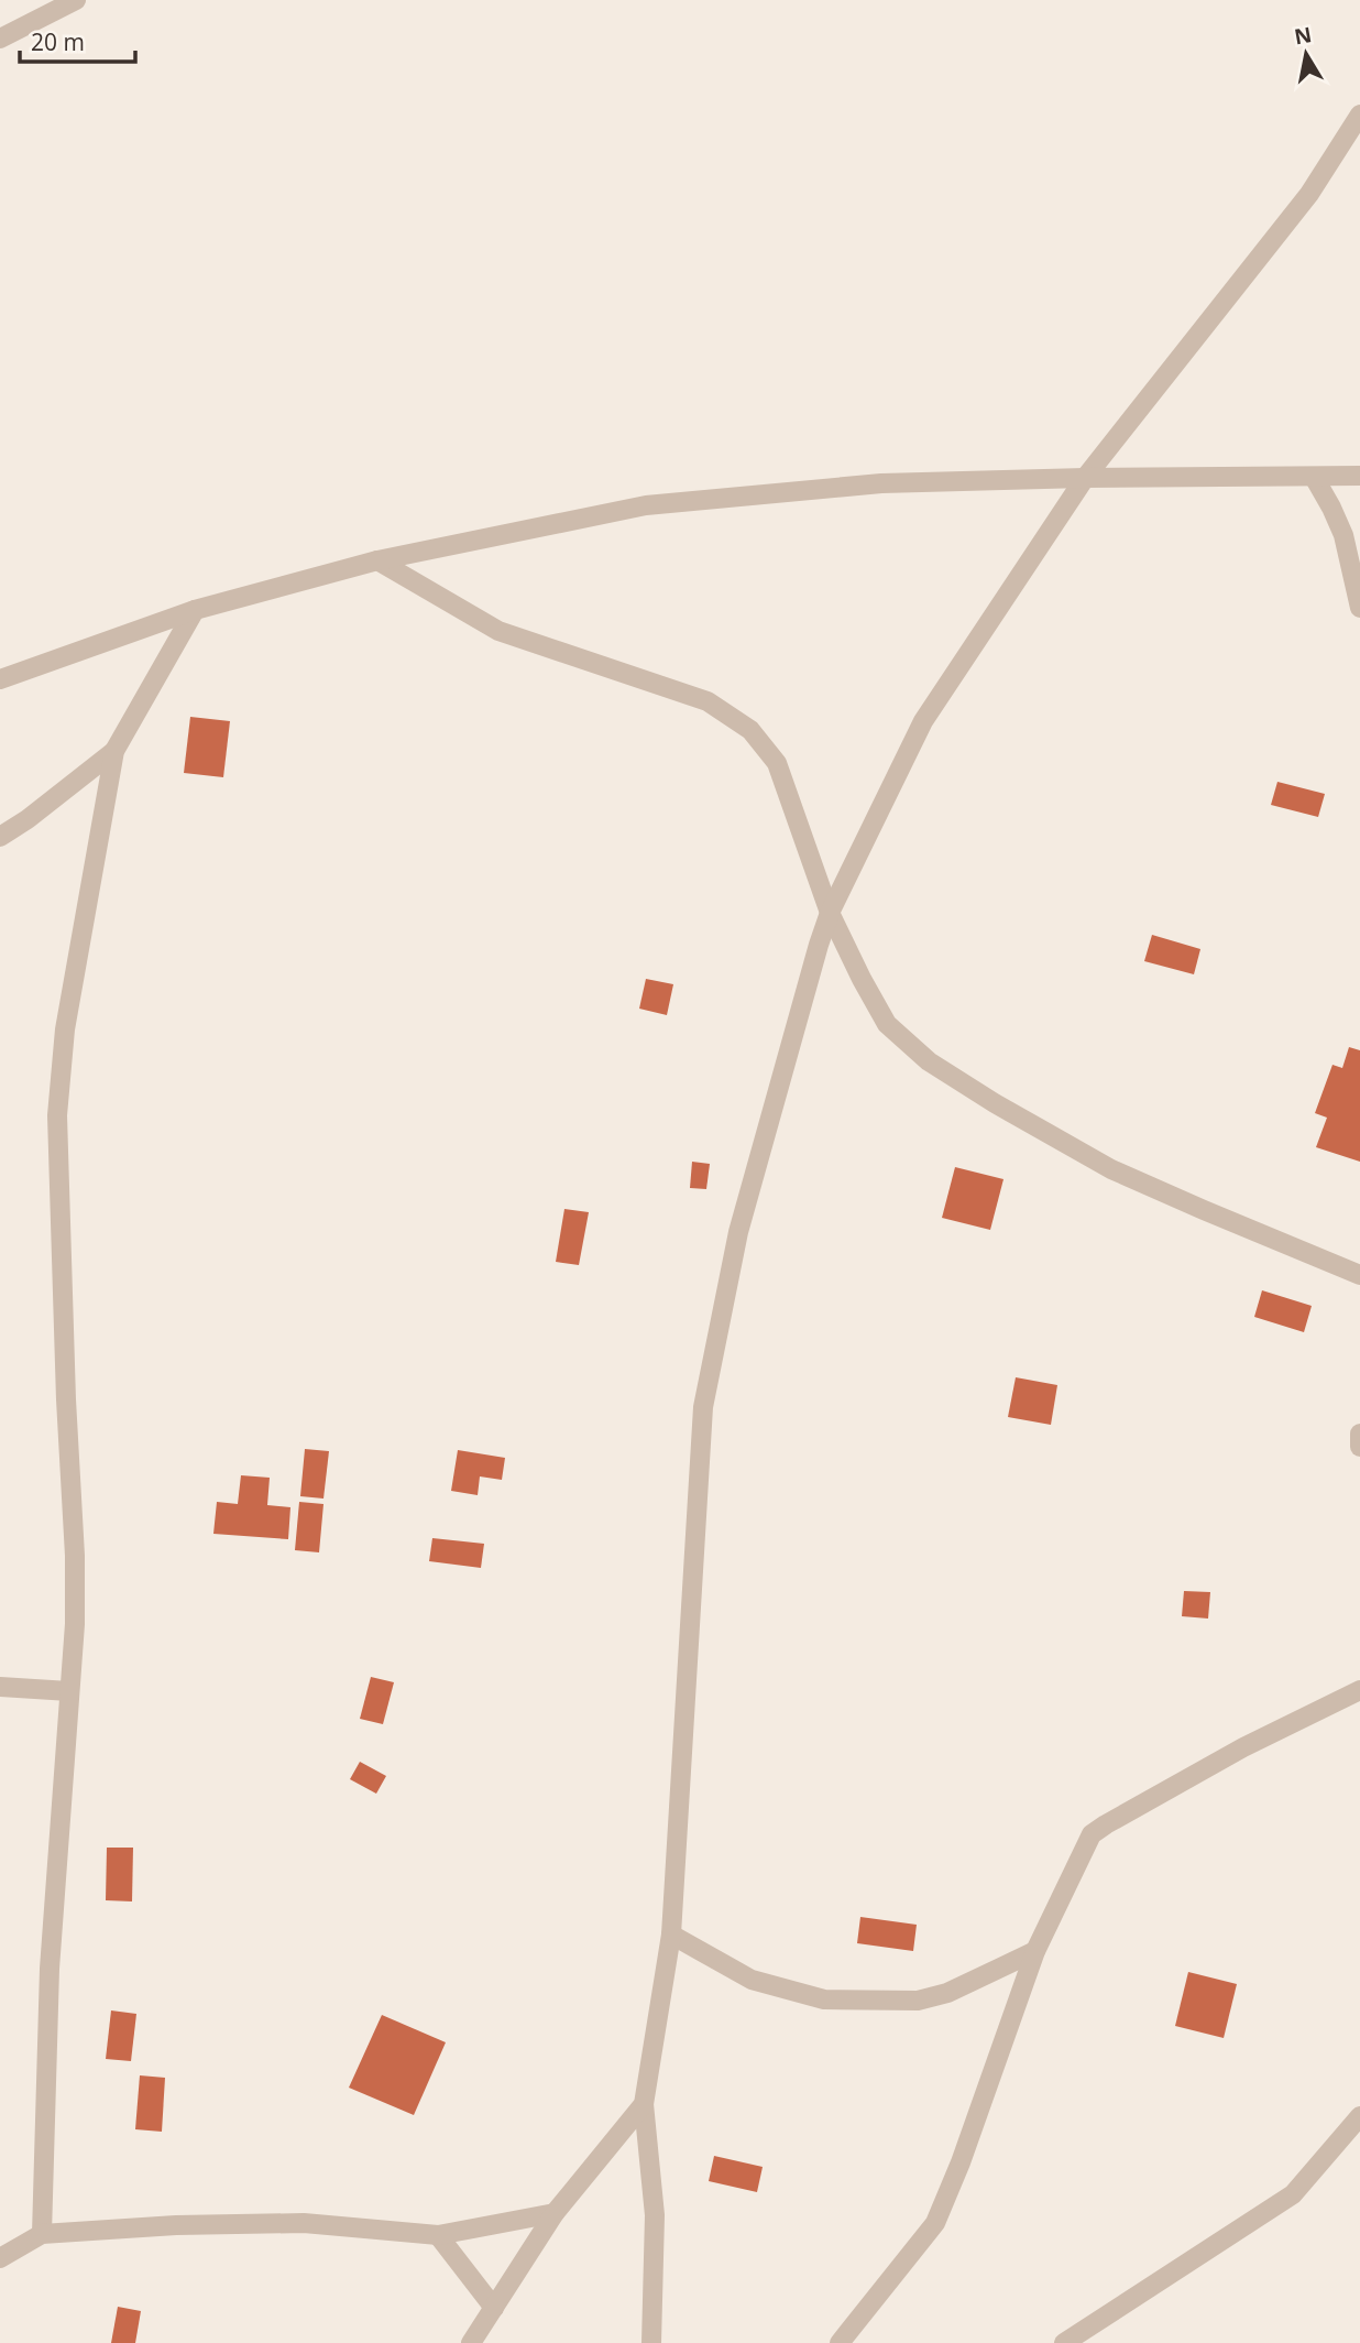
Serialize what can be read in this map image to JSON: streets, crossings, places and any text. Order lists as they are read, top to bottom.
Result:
{
  "scale_bar": "20 m",
  "north": "top"
}
